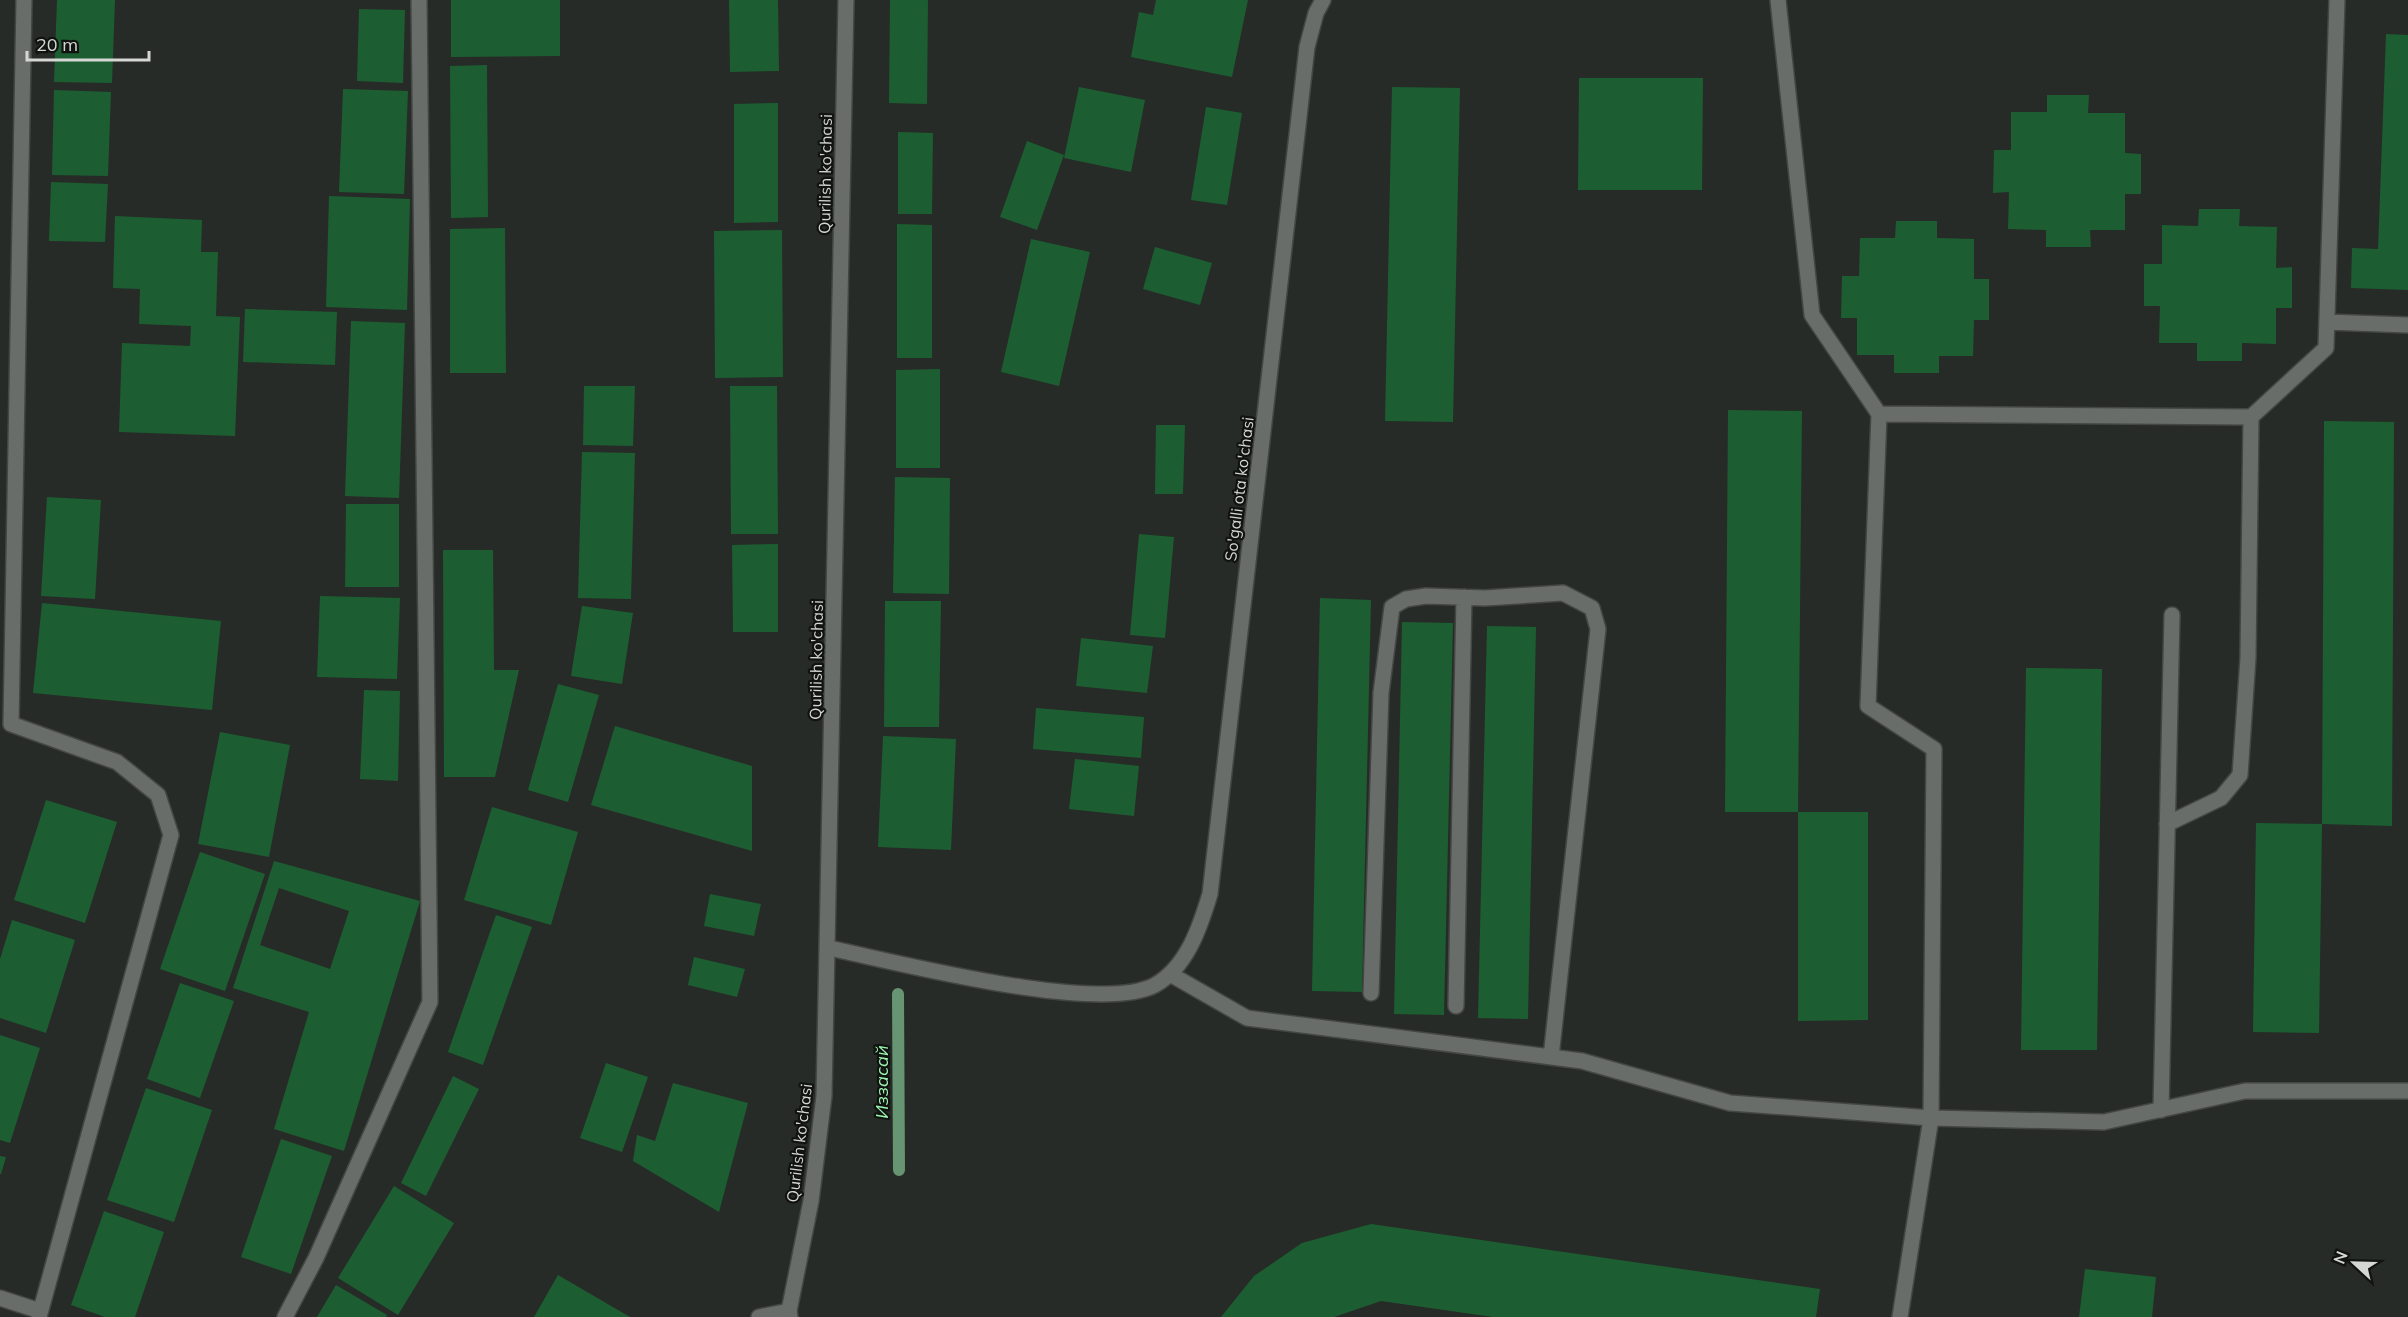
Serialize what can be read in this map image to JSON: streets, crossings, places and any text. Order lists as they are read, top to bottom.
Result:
{
  "streets": {
    "street": ["Qurilish ko'chasi", "So'galli ota ko'chasi"]
  },
  "water": ["Иззасай"],
  "scale_bar": "20 m",
  "north": "left"
}
